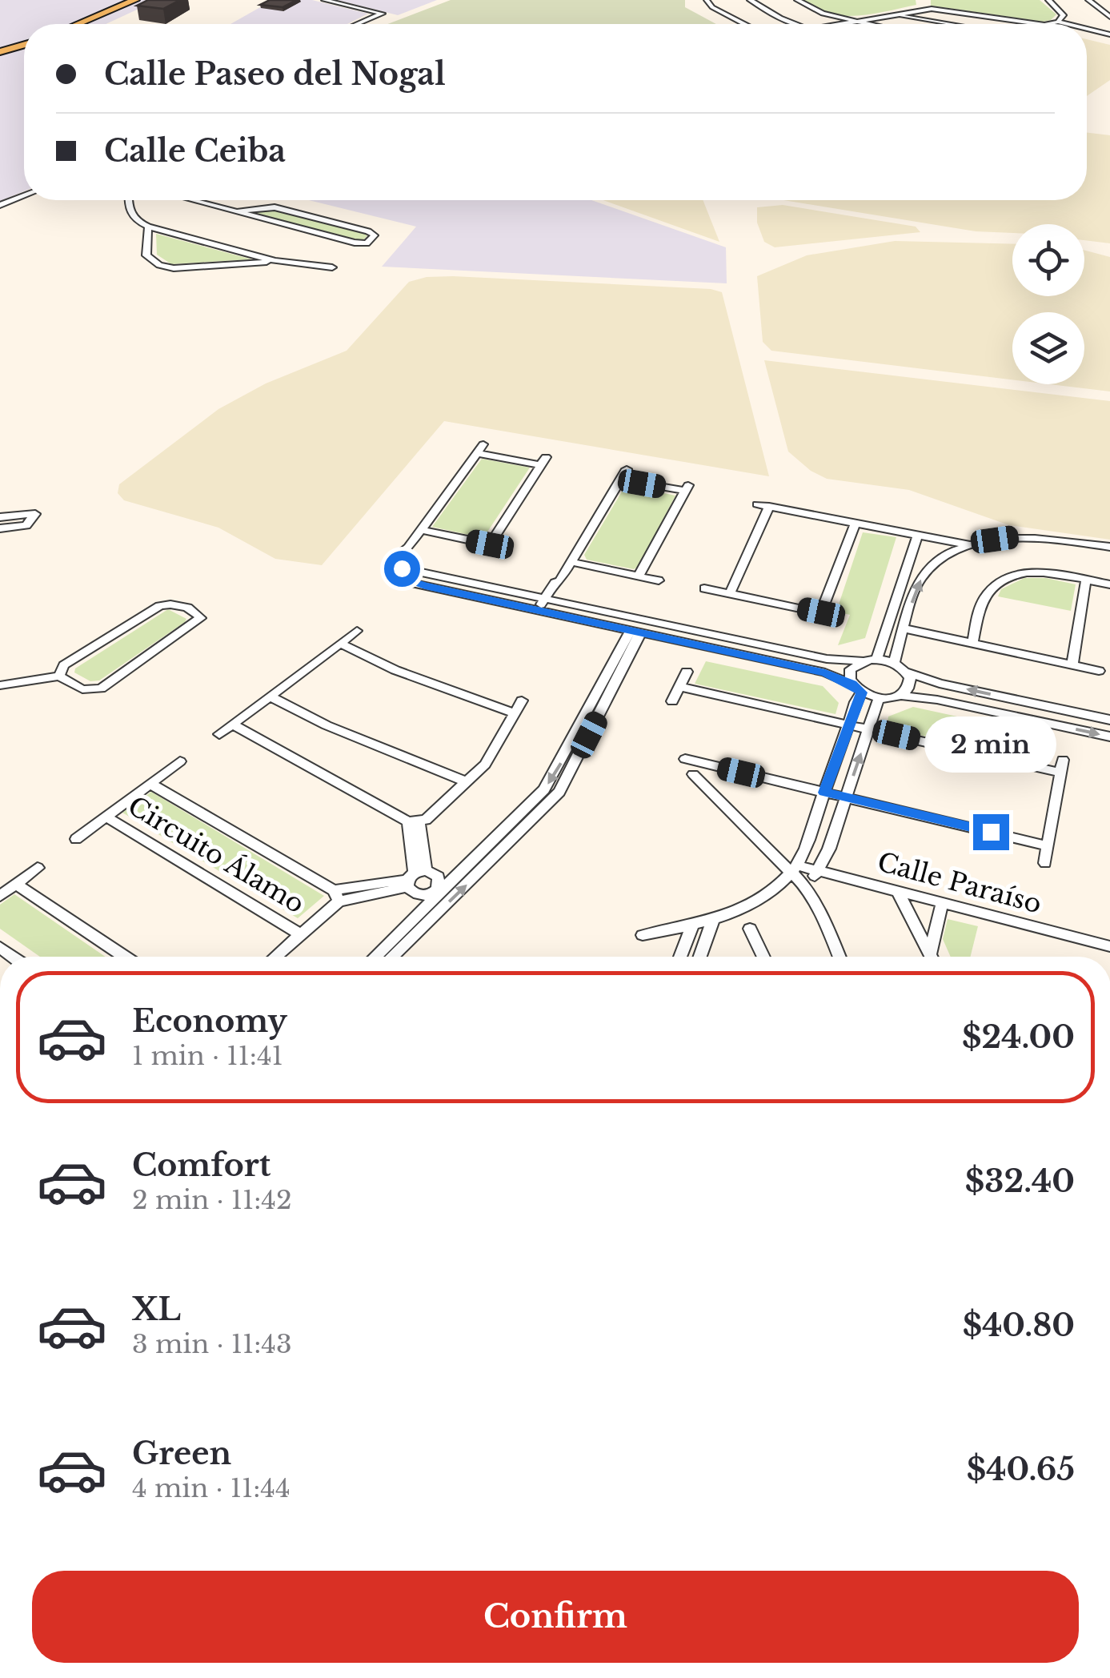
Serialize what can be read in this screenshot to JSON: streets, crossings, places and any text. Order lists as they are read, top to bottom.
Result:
{
  "streets": {
    "street": ["Circuito Álamo", "Calle Paraíso"]
  },
  "page": {
    "banner": ["Calle Paseo del Nogal", "Calle Ceiba"],
    "bubble": "2 min",
    "list": [
      {
        "name": "Economy",
        "note": "1 min · 11:41",
        "value": "$24.00"
      },
      {
        "name": "Comfort",
        "note": "2 min · 11:42",
        "value": "$32.40"
      },
      {
        "name": "XL",
        "note": "3 min · 11:43",
        "value": "$40.80"
      },
      {
        "name": "Green",
        "note": "4 min · 11:44",
        "value": "$40.65"
      }
    ],
    "buttons": "Confirm"
  }
}
